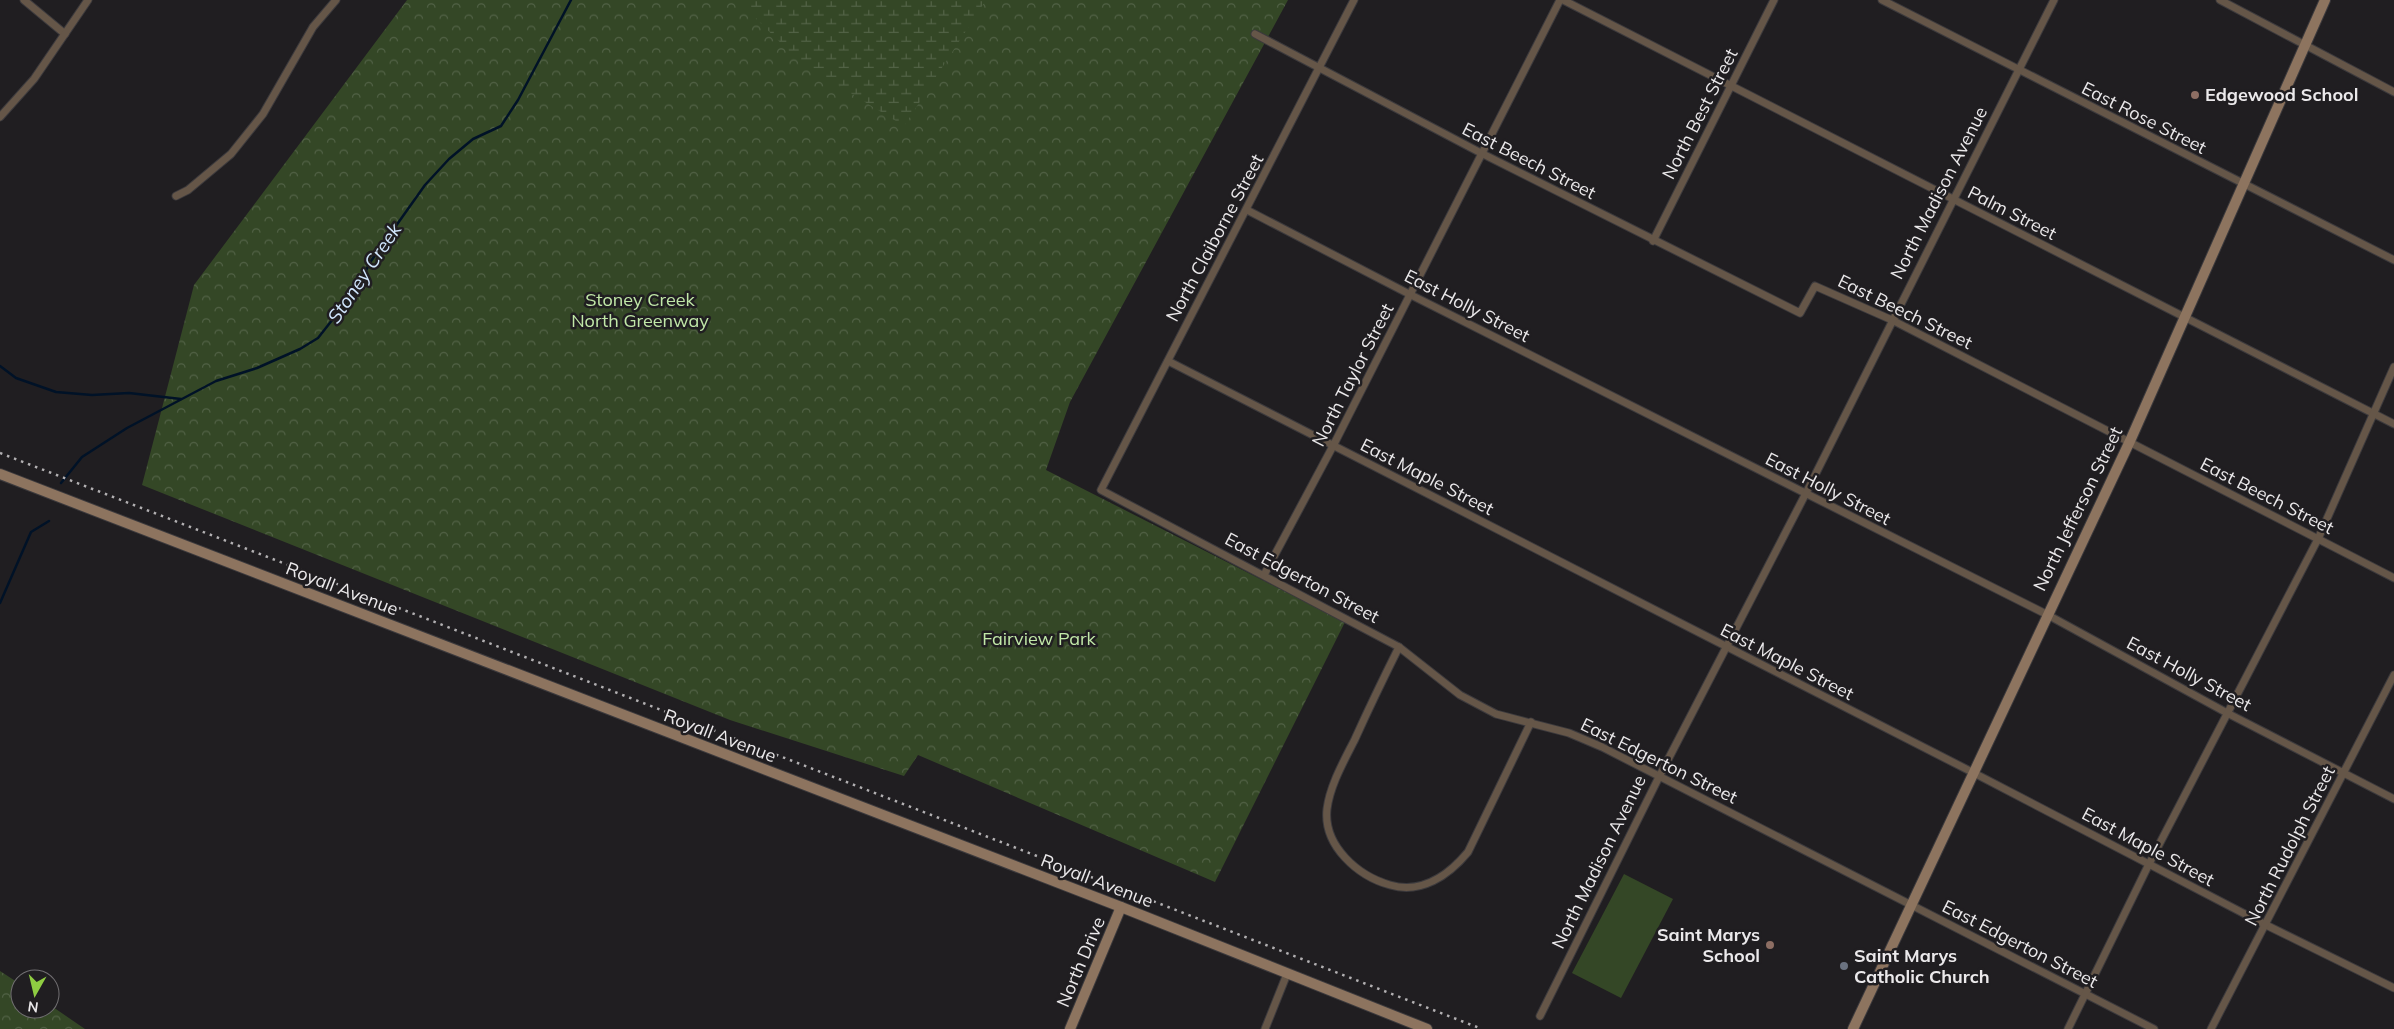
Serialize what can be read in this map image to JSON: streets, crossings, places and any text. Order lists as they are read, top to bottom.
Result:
{
  "streets": {
    "street": [
      "North Best Street",
      "East Rose Street",
      "East Beech Street",
      "North Madison Avenue",
      "Palm Street",
      "North Claiborne Street",
      "East Holly Street",
      "North Taylor Street",
      "East Maple Street",
      "North Jefferson Street",
      "East Edgerton Street",
      "Royall Avenue",
      "North Rudolph Street",
      "North Drive"
    ]
  },
  "crossings": [
    ["North Best Street", "East Beech Street"],
    ["North Best Street", "Palm Street"],
    ["East Rose Street", "North Madison Avenue"],
    ["East Rose Street", "North Jefferson Street"],
    ["East Beech Street", "North Madison Avenue"],
    ["East Beech Street", "North Claiborne Street"],
    ["East Beech Street", "North Taylor Street"],
    ["East Beech Street", "North Jefferson Street"],
    ["North Madison Avenue", "Palm Street"],
    ["North Madison Avenue", "East Holly Street"],
    ["North Madison Avenue", "East Maple Street"],
    ["North Madison Avenue", "East Edgerton Street"],
    ["Palm Street", "North Taylor Street"],
    ["Palm Street", "North Jefferson Street"],
    ["North Claiborne Street", "East Holly Street"],
    ["North Claiborne Street", "East Maple Street"],
    ["North Claiborne Street", "East Edgerton Street"],
    ["East Holly Street", "North Taylor Street"],
    ["East Holly Street", "North Jefferson Street"],
    ["East Holly Street", "North Rudolph Street"],
    ["North Taylor Street", "East Maple Street"],
    ["North Taylor Street", "East Edgerton Street"],
    ["East Maple Street", "North Jefferson Street"],
    ["East Maple Street", "North Rudolph Street"],
    ["North Jefferson Street", "East Edgerton Street"],
    ["Royall Avenue", "North Drive"]
  ],
  "water": ["Stoney Creek"],
  "parks": ["Stoney Creek North Greenway", "Fairview Park"],
  "places": ["Edgewood School", "Saint Marys School", "Saint Marys Catholic Church"],
  "north": "bottom"
}
